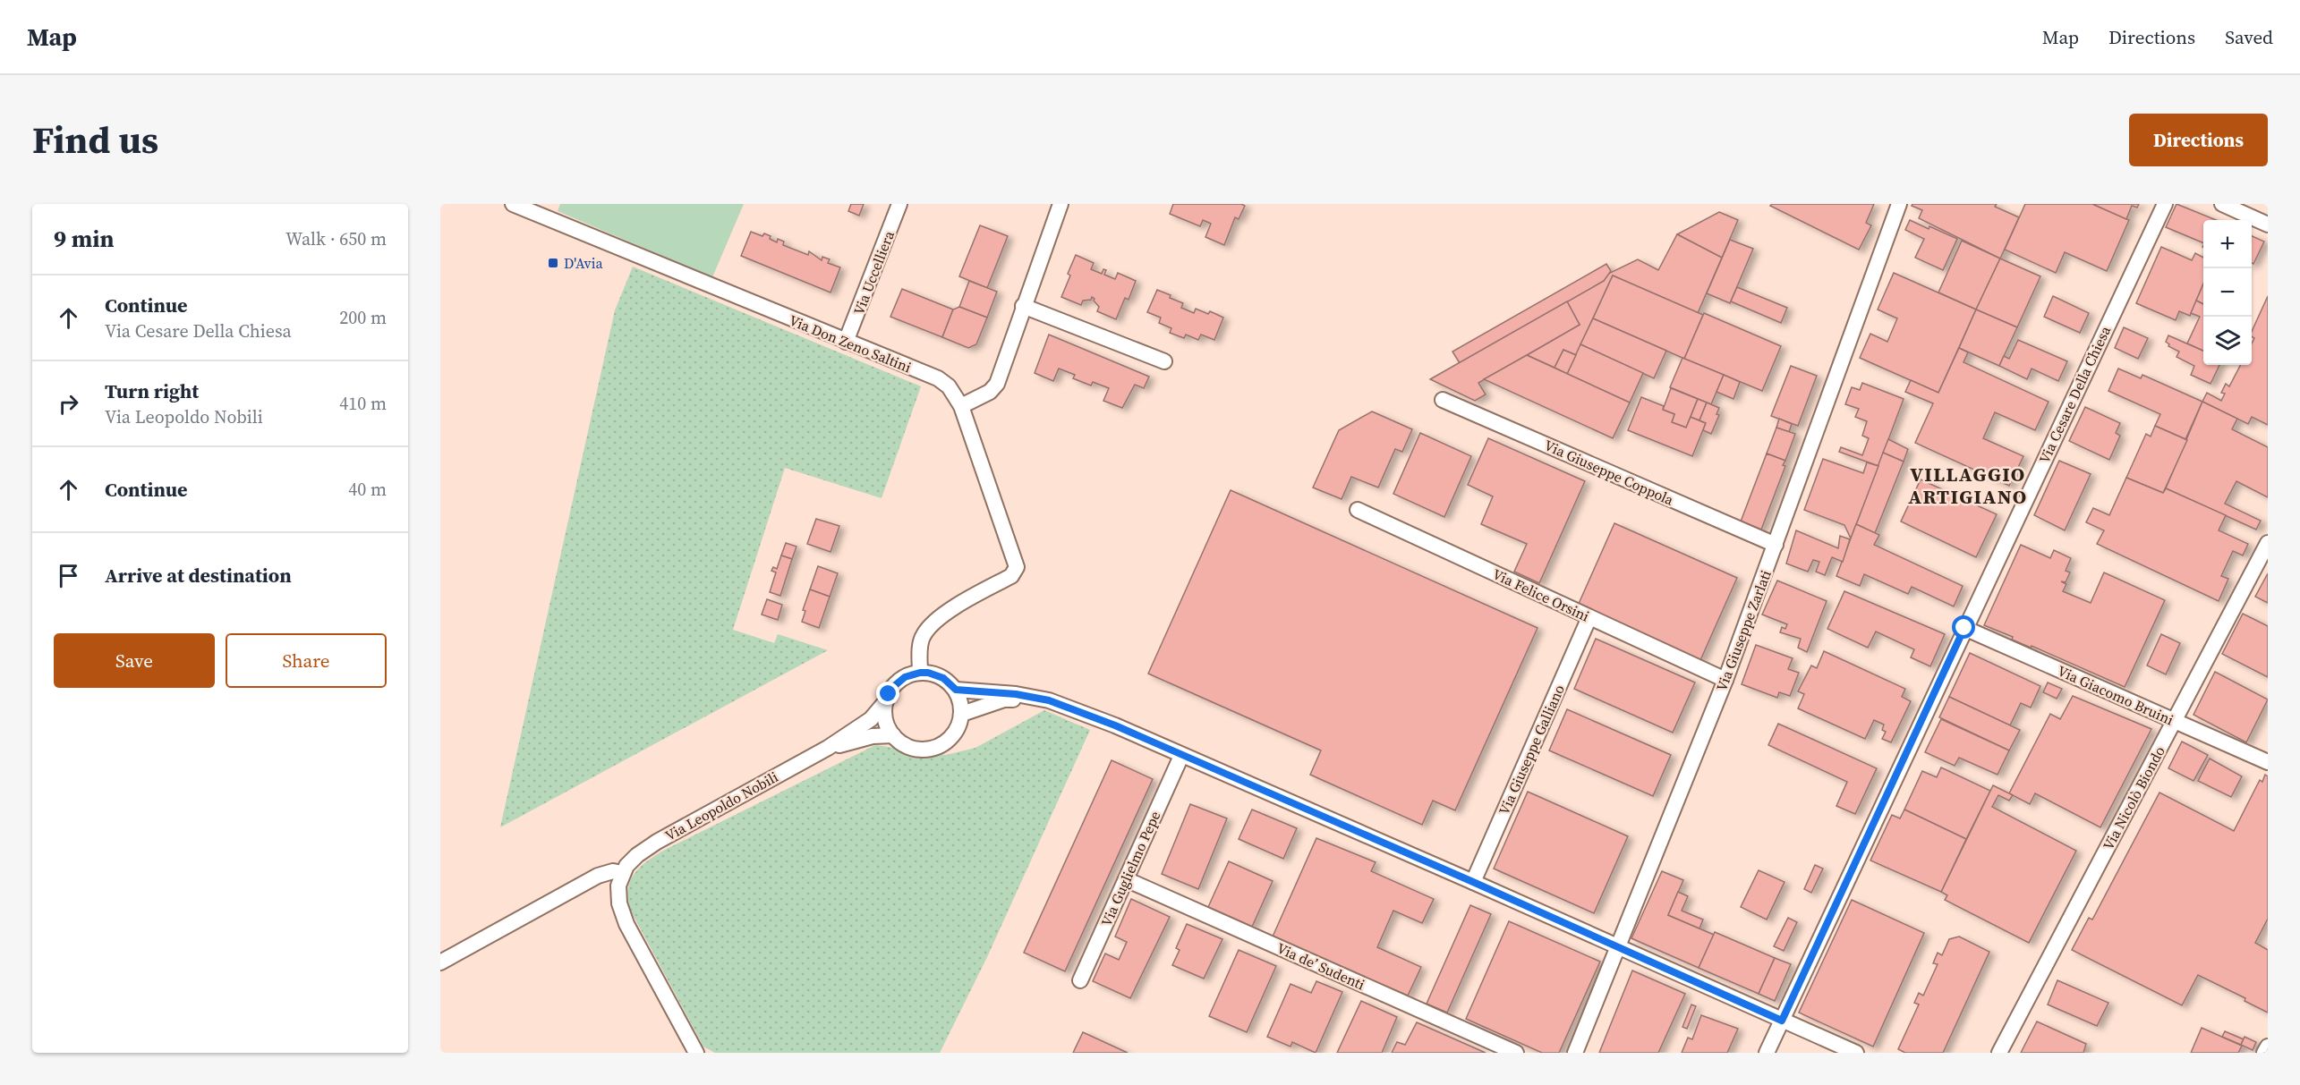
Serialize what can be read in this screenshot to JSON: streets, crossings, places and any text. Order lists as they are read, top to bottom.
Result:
{
  "streets": {
    "street": [
      "Via Uccelliera",
      "Via Don Zeno Saltini",
      "Via Cesare Della Chiesa",
      "Via Giuseppe Coppola",
      "Via Felice Orsini",
      "Via Giuseppe Zarlati",
      "Via Giacomo Bruini",
      "Via Giuseppe Galliano",
      "Via Nicolò Biondo",
      "Via Leopoldo Nobili",
      "Via Guglielmo Pepe",
      "Via de’ Sudenti"
    ]
  },
  "crossings": [
    ["Via Uccelliera", "Via Don Zeno Saltini"],
    ["Via Don Zeno Saltini", "Via Leopoldo Nobili"],
    ["Via Cesare Della Chiesa", "Via Giacomo Bruini"],
    ["Via Giuseppe Coppola", "Via Giuseppe Zarlati"],
    ["Via Felice Orsini", "Via Giuseppe Zarlati"],
    ["Via Felice Orsini", "Via Giuseppe Galliano"],
    ["Via Giacomo Bruini", "Via Nicolò Biondo"],
    ["Via Guglielmo Pepe", "Via de’ Sudenti"]
  ],
  "districts": ["VILLAGGIO ARTIGIANO"],
  "places": {
    "transit": ["D'Avia"]
  },
  "page": {
    "header": "Map",
    "nav": ["Map", "Directions", "Saved"],
    "title": "Find us",
    "buttons": [
      "Directions",
      ["Save", "Share"]
    ],
    "heading": ["9 min", "Walk · 650 m"],
    "map_buttons": ["+", "−"],
    "list": [
      ["Continue", "Via Cesare Della Chiesa", "200 m"],
      ["Turn right", "Via Leopoldo Nobili", "410 m"],
      ["Continue", "40 m"],
      "Arrive at destination"
    ]
  }
}
